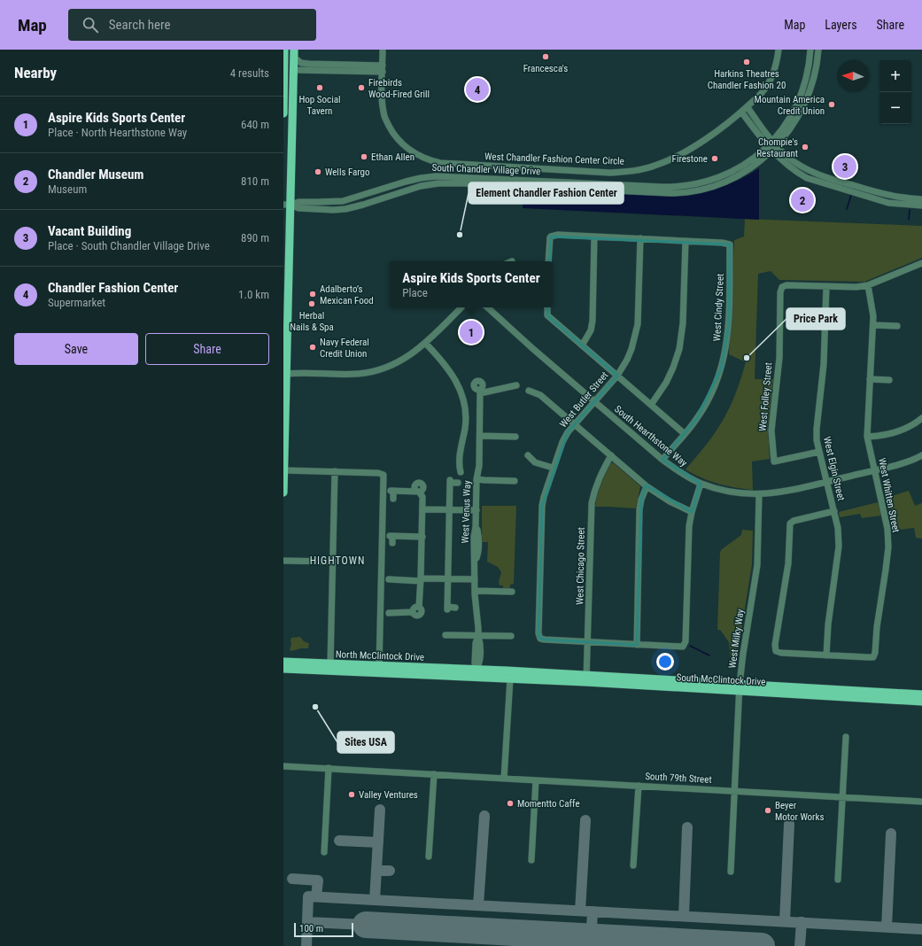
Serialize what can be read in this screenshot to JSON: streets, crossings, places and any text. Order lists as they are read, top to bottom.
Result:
{
  "streets": {
    "main road": ["North McClintock Drive", "South McClintock Drive"],
    "street": [
      "West Chandler Fashion Center Circle",
      "South Chandler Village Drive",
      "West Cindy Street",
      "West Folley Street",
      "West Butler Street",
      "South Hearthstone Way",
      "West Elgin Street",
      "West Whitten Street",
      "West Venus Way",
      "West Chicago Street",
      "West Milky Way",
      "South 79th Street"
    ]
  },
  "crossings": [
    ["West Cindy Street", "South Hearthstone Way"],
    ["West Folley Street", "West Elgin Street"],
    ["West Butler Street", "South Hearthstone Way"],
    ["West Butler Street", "West Chicago Street"],
    ["South Hearthstone Way", "West Elgin Street"],
    ["South Hearthstone Way", "West Whitten Street"],
    ["South Hearthstone Way", "West Milky Way"],
    ["West Elgin Street", "West Whitten Street"],
    ["West Chicago Street", "South McClintock Drive"],
    ["West Milky Way", "South McClintock Drive"],
    ["West Milky Way", "South 79th Street"],
    ["North McClintock Drive", "South McClintock Drive"]
  ],
  "districts": ["HIGHTOWN"],
  "places": [
    "Francesca's",
    "Harkins Theatres Chandler Fashion 20",
    "Hop Social Tavern",
    "Firebirds Wood-Fired Grill",
    "Mountain America Credit Union",
    "Chompie's Restaurant",
    "Ethan Allen",
    "Firestone",
    "Wells Fargo",
    "Element Chandler Fashion Center",
    "Adalberto’s Mexican Food",
    "Herbal Nails & Spa",
    "Navy Federal Credit Union",
    "Price Park",
    "Sites USA",
    "Valley Ventures",
    "Momentto Caffe",
    "Beyer Motor Works"
  ],
  "scale_bar": "100 m",
  "north": "left",
  "page": {
    "header": "Map",
    "search": "Search here",
    "nav": ["Map", "Layers", "Share"],
    "heading": ["Nearby", "4 results"],
    "map_buttons": ["+", "−"],
    "pins": [
      "4",
      "3",
      "2",
      "1"
    ],
    "list": [
      {
        "mark": "1",
        "name": "Aspire Kids Sports Center",
        "note": "Place · North Hearthstone Way",
        "value": "640 m"
      },
      {
        "mark": "2",
        "name": "Chandler Museum",
        "note": "Museum",
        "value": "810 m"
      },
      {
        "mark": "3",
        "name": "Vacant Building",
        "note": "Place · South Chandler Village Drive",
        "value": "890 m"
      },
      {
        "mark": "4",
        "name": "Chandler Fashion Center",
        "note": "Supermarket",
        "value": "1.0 km"
      }
    ],
    "popup": ["Aspire Kids Sports Center", "Place"],
    "buttons": ["Save", "Share"],
    "scale": "100 m"
  }
}
